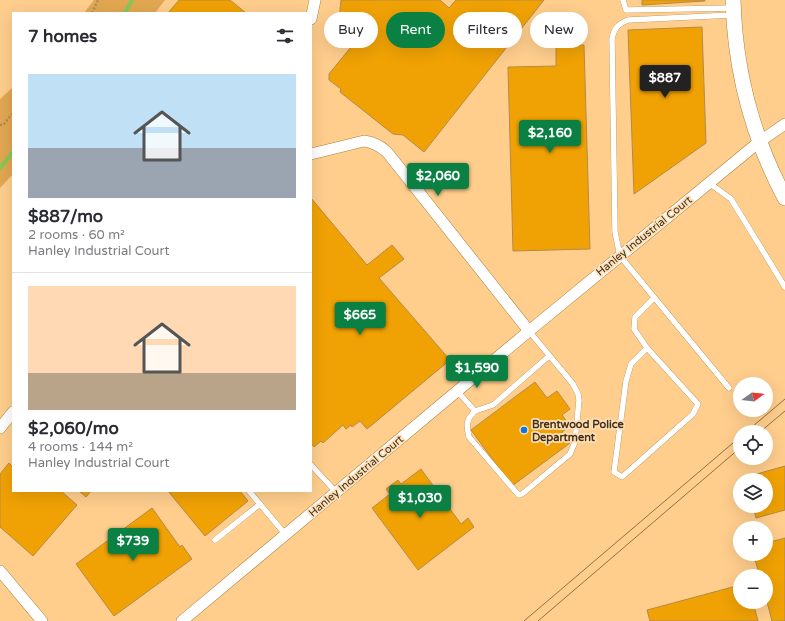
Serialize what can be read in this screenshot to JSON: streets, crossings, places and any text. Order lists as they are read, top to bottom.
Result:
{
  "streets": {
    "street": ["Hanley Industrial Court"]
  },
  "places": ["Brentwood Police Department"],
  "north": "right",
  "page": {
    "chip": [
      "Buy",
      "Rent",
      "Filters",
      "New"
    ],
    "heading": "7 homes",
    "list": [
      {
        "name": "$887/mo",
        "note": "2 rooms · 60 m² · Hanley Industrial Court"
      },
      {
        "name": "$2,060/mo",
        "note": "4 rooms · 144 m² · Hanley Industrial Court"
      }
    ],
    "price": [
      "$887",
      "$2,160",
      "$2,060",
      "$665",
      "$1,590",
      "$1,030",
      "$739"
    ],
    "map_buttons": ["+", "−"]
  }
}
